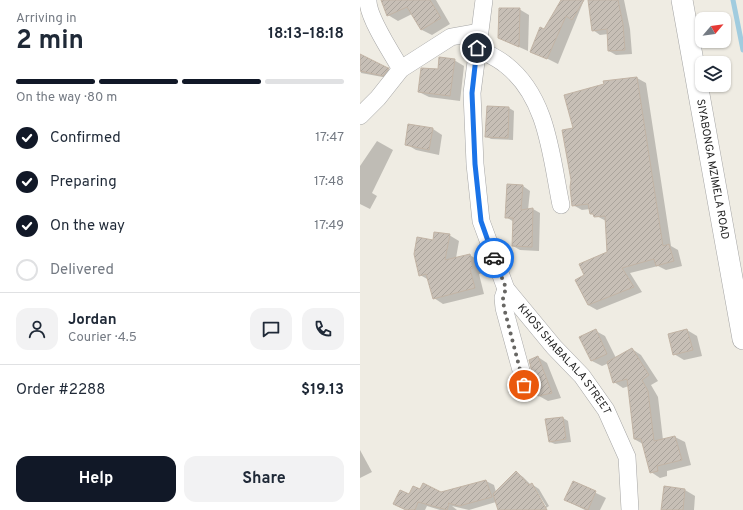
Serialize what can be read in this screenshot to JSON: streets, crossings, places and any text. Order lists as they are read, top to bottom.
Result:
{
  "streets": {
    "street": ["SIYABONGA MZIMELA ROAD", "KHOSI SHABALALA STREET"]
  },
  "north": "top right",
  "page": {
    "heading": ["2 min", "Arriving in", "18:13–18:18"],
    "panel": [
      "Jordan",
      "Courier · 4.5",
      "Order #2288",
      "$19.13"
    ],
    "bar": "On the way · 80 m",
    "list": [
      ["Confirmed", "17:47"],
      ["Preparing", "17:48"],
      ["On the way", "17:49"],
      "Delivered"
    ],
    "buttons": ["Help", "Share"]
  }
}
